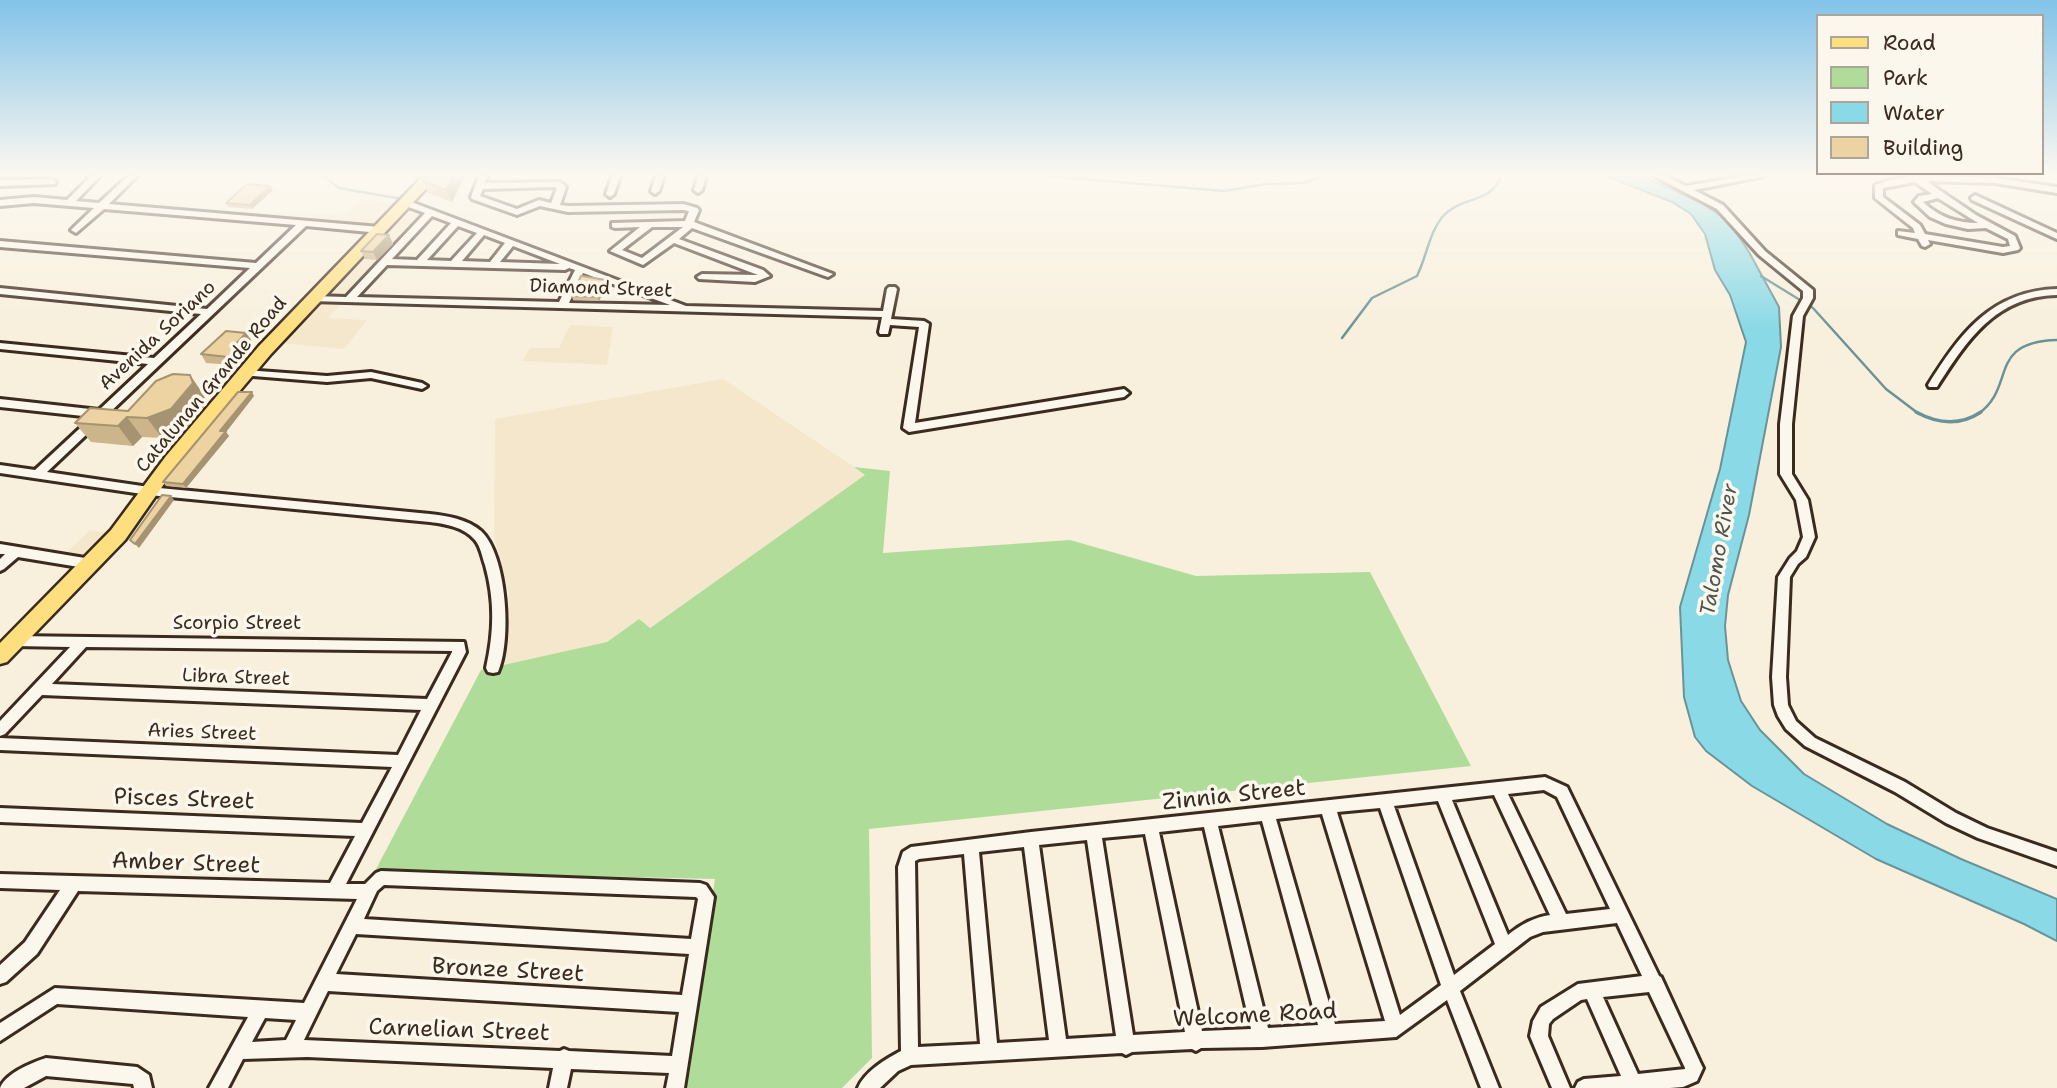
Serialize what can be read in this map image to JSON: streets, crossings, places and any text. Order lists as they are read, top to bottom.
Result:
{
  "streets": {
    "main road": ["Catalunan Grande Road"],
    "street": [
      "Diamond Street",
      "Avenida Soriano",
      "Scorpio Street",
      "Libra Street",
      "Aries Street",
      "Zinnia Street",
      "Pisces Street",
      "Amber Street",
      "Bronze Street",
      "Welcome Road",
      "Carnelian Street"
    ]
  },
  "crossings": [
    ["Diamond Street", "Catalunan Grande Road"],
    ["Catalunan Grande Road", "Scorpio Street"],
    ["Scorpio Street", "Libra Street"]
  ],
  "water": ["Talomo River"],
  "legend": [
    "Road",
    "Park",
    "Water",
    "Building"
  ]
}
